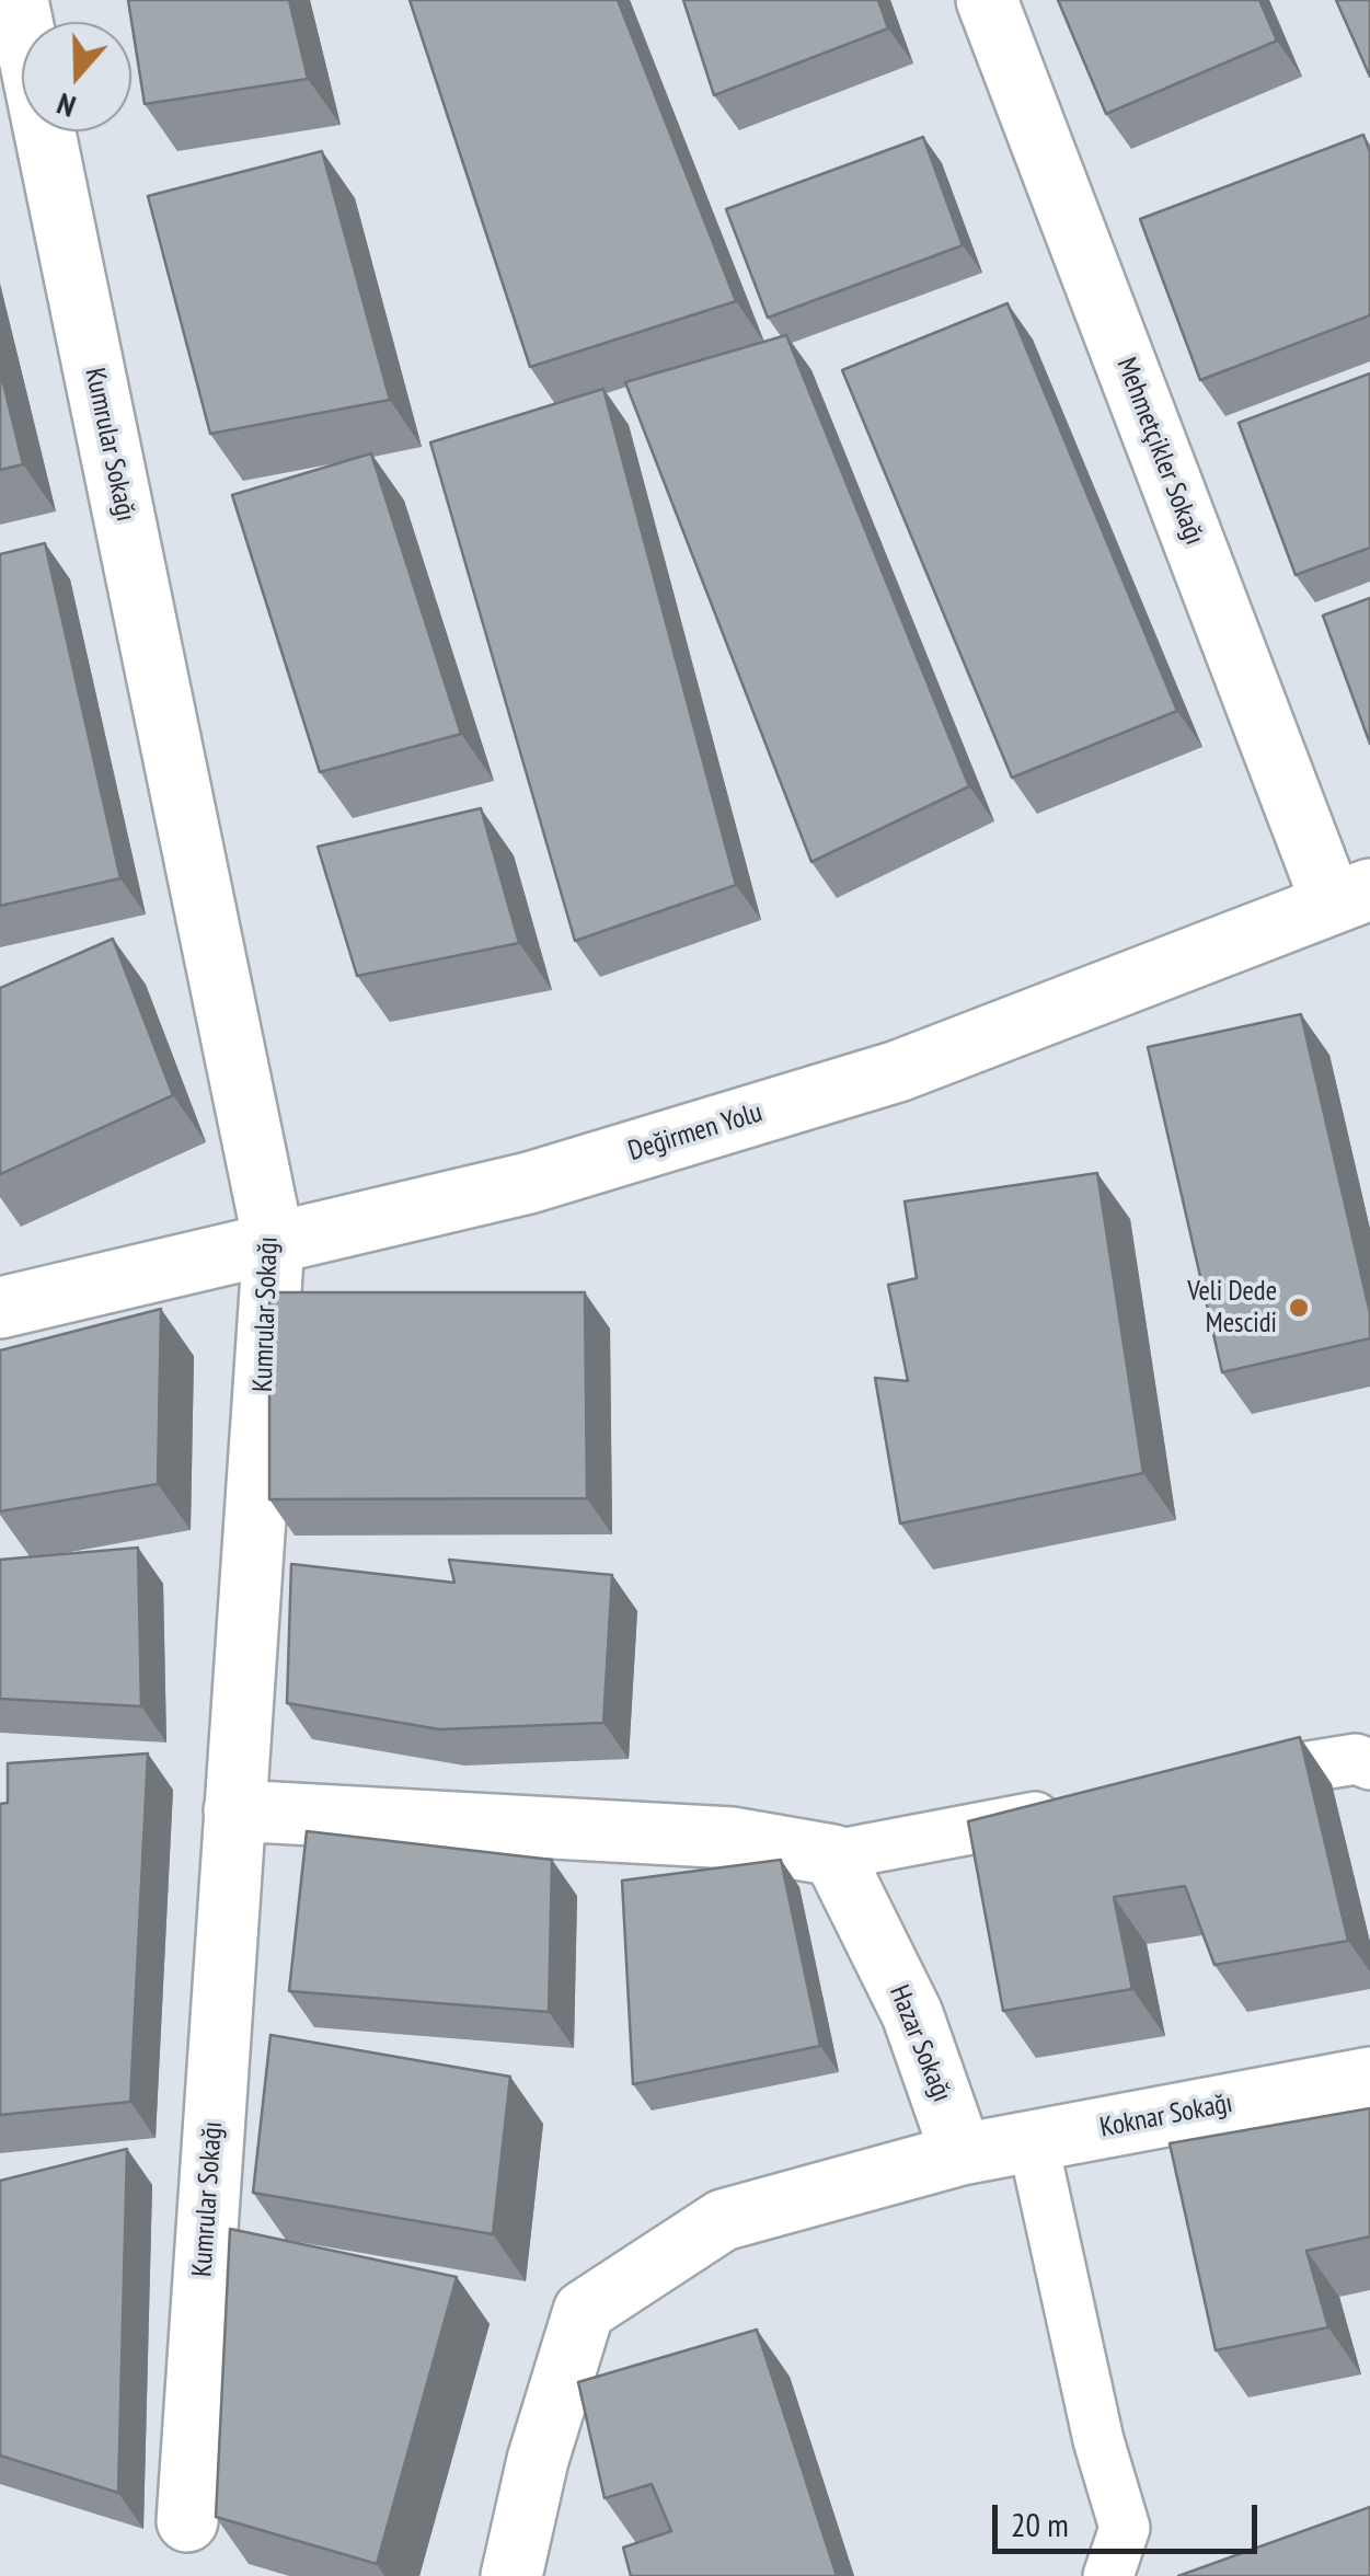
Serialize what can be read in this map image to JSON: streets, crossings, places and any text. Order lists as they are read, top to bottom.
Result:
{
  "streets": {
    "street": [
      "Kumrular Sokağı",
      "Mehmetçikler Sokağı",
      "Değirmen Yolu",
      "Hazar Sokağı",
      "Koknar Sokağı"
    ]
  },
  "crossings": [
    ["Kumrular Sokağı", "Değirmen Yolu"],
    ["Mehmetçikler Sokağı", "Değirmen Yolu"],
    ["Hazar Sokağı", "Koknar Sokağı"]
  ],
  "places": ["Veli Dede Mescidi"],
  "scale_bar": "20 m",
  "north": "bottom"
}
